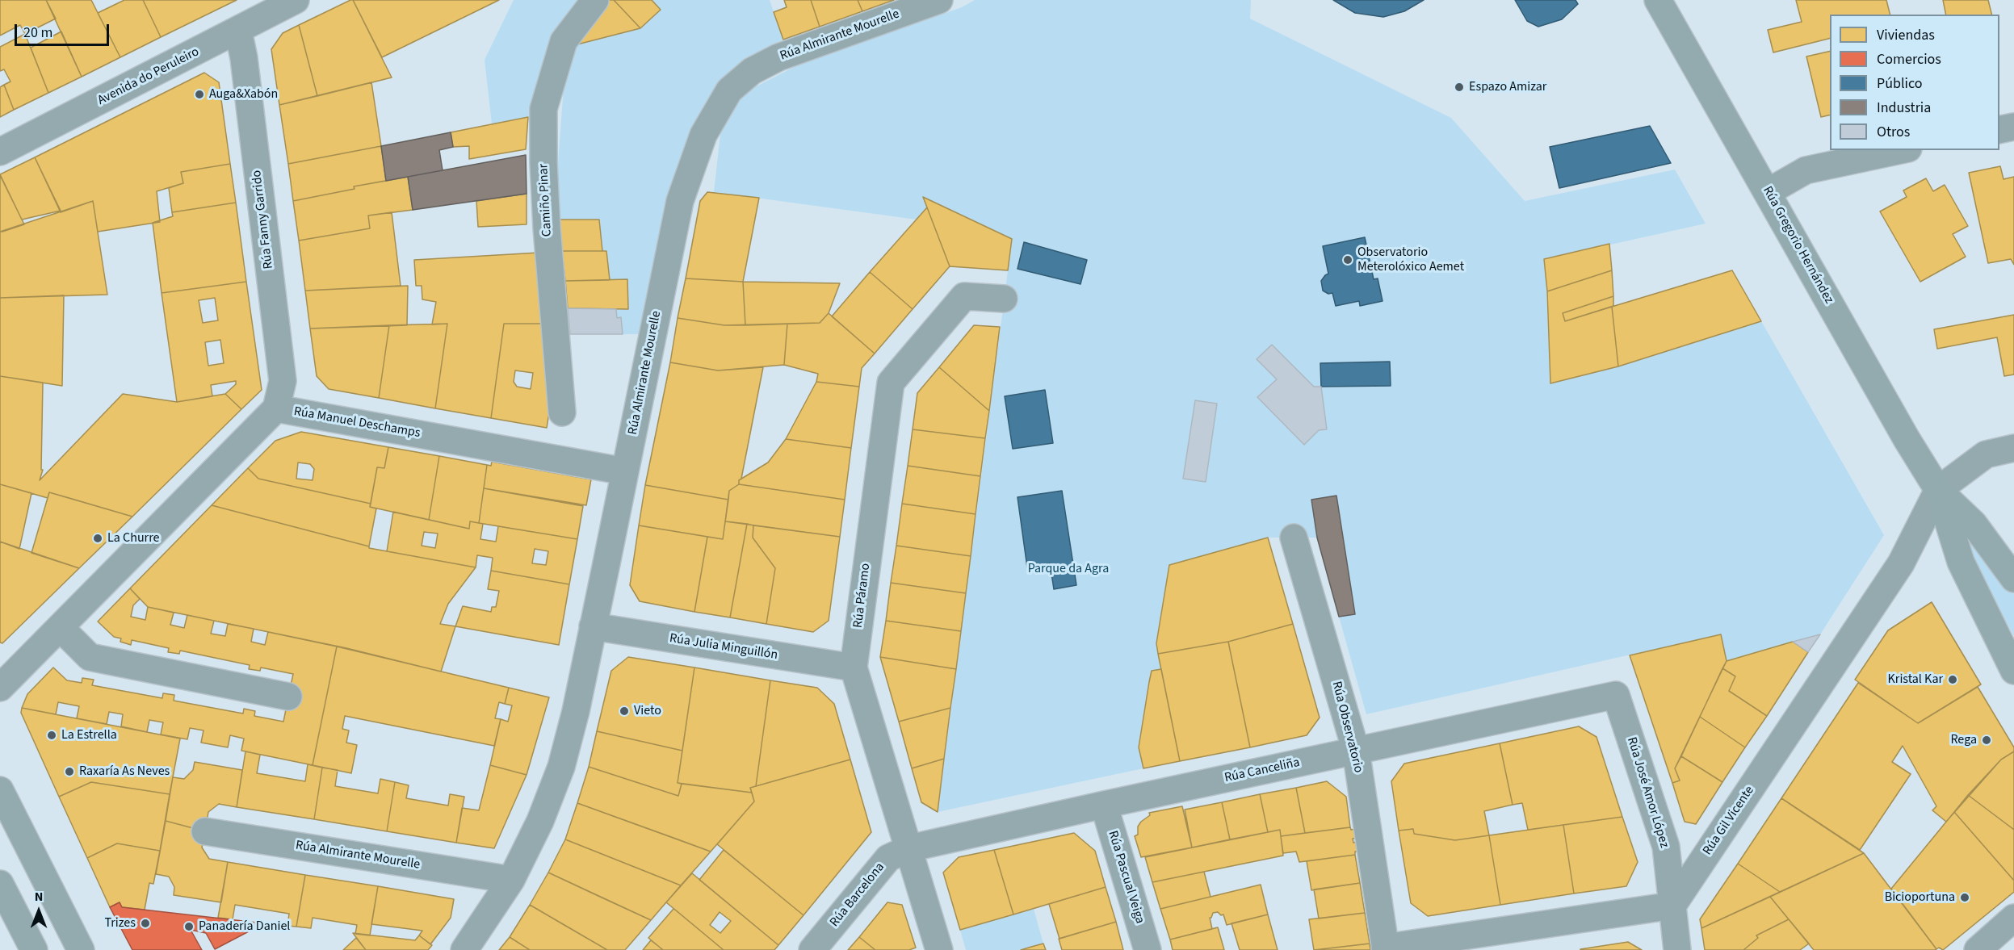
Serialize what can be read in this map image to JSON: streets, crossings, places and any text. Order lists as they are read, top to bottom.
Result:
{
  "streets": {
    "street": [
      "Rúa Almirante Mourelle",
      "Avenida do Peruleiro",
      "Camiño Pinar",
      "Rúa Fanny Garrido",
      "Rúa Gregorio Hernández",
      "Rúa Manuel Deschamps",
      "Rúa Páramo",
      "Rúa Julia Minguillón",
      "Rúa Observatorio",
      "Rúa Canceliña",
      "Rúa José Amor López",
      "Rúa Gil Vicente",
      "Rúa Pascual Veiga",
      "Rúa Barcelona"
    ]
  },
  "crossings": [
    ["Rúa Almirante Mourelle", "Rúa Manuel Deschamps"],
    ["Rúa Almirante Mourelle", "Rúa Julia Minguillón"],
    ["Avenida do Peruleiro", "Rúa Fanny Garrido"],
    ["Rúa Fanny Garrido", "Rúa Manuel Deschamps"],
    ["Rúa Gregorio Hernández", "Rúa Gil Vicente"],
    ["Rúa Páramo", "Rúa Julia Minguillón"],
    ["Rúa Páramo", "Rúa Canceliña"],
    ["Rúa Páramo", "Rúa Barcelona"],
    ["Rúa Observatorio", "Rúa Canceliña"],
    ["Rúa Canceliña", "Rúa José Amor López"],
    ["Rúa Canceliña", "Rúa Pascual Veiga"],
    ["Rúa Canceliña", "Rúa Barcelona"],
    ["Rúa José Amor López", "Rúa Gil Vicente"]
  ],
  "parks": ["Parque da Agra"],
  "places": [
    "Espazo Amizar",
    "Auga&Xabón",
    "Observatorio Meterolóxico Aemet",
    "La Churre",
    "Kristal Kar",
    "Vieto",
    "La Estrella",
    "Rega",
    "Raxaría As Neves",
    "Bicioportuna",
    "Trizes",
    "Panadería Daniel"
  ],
  "legend": [
    "Viviendas",
    "Comercios",
    "Público",
    "Industria",
    "Otros"
  ],
  "scale_bar": "20 m",
  "north": "top"
}
